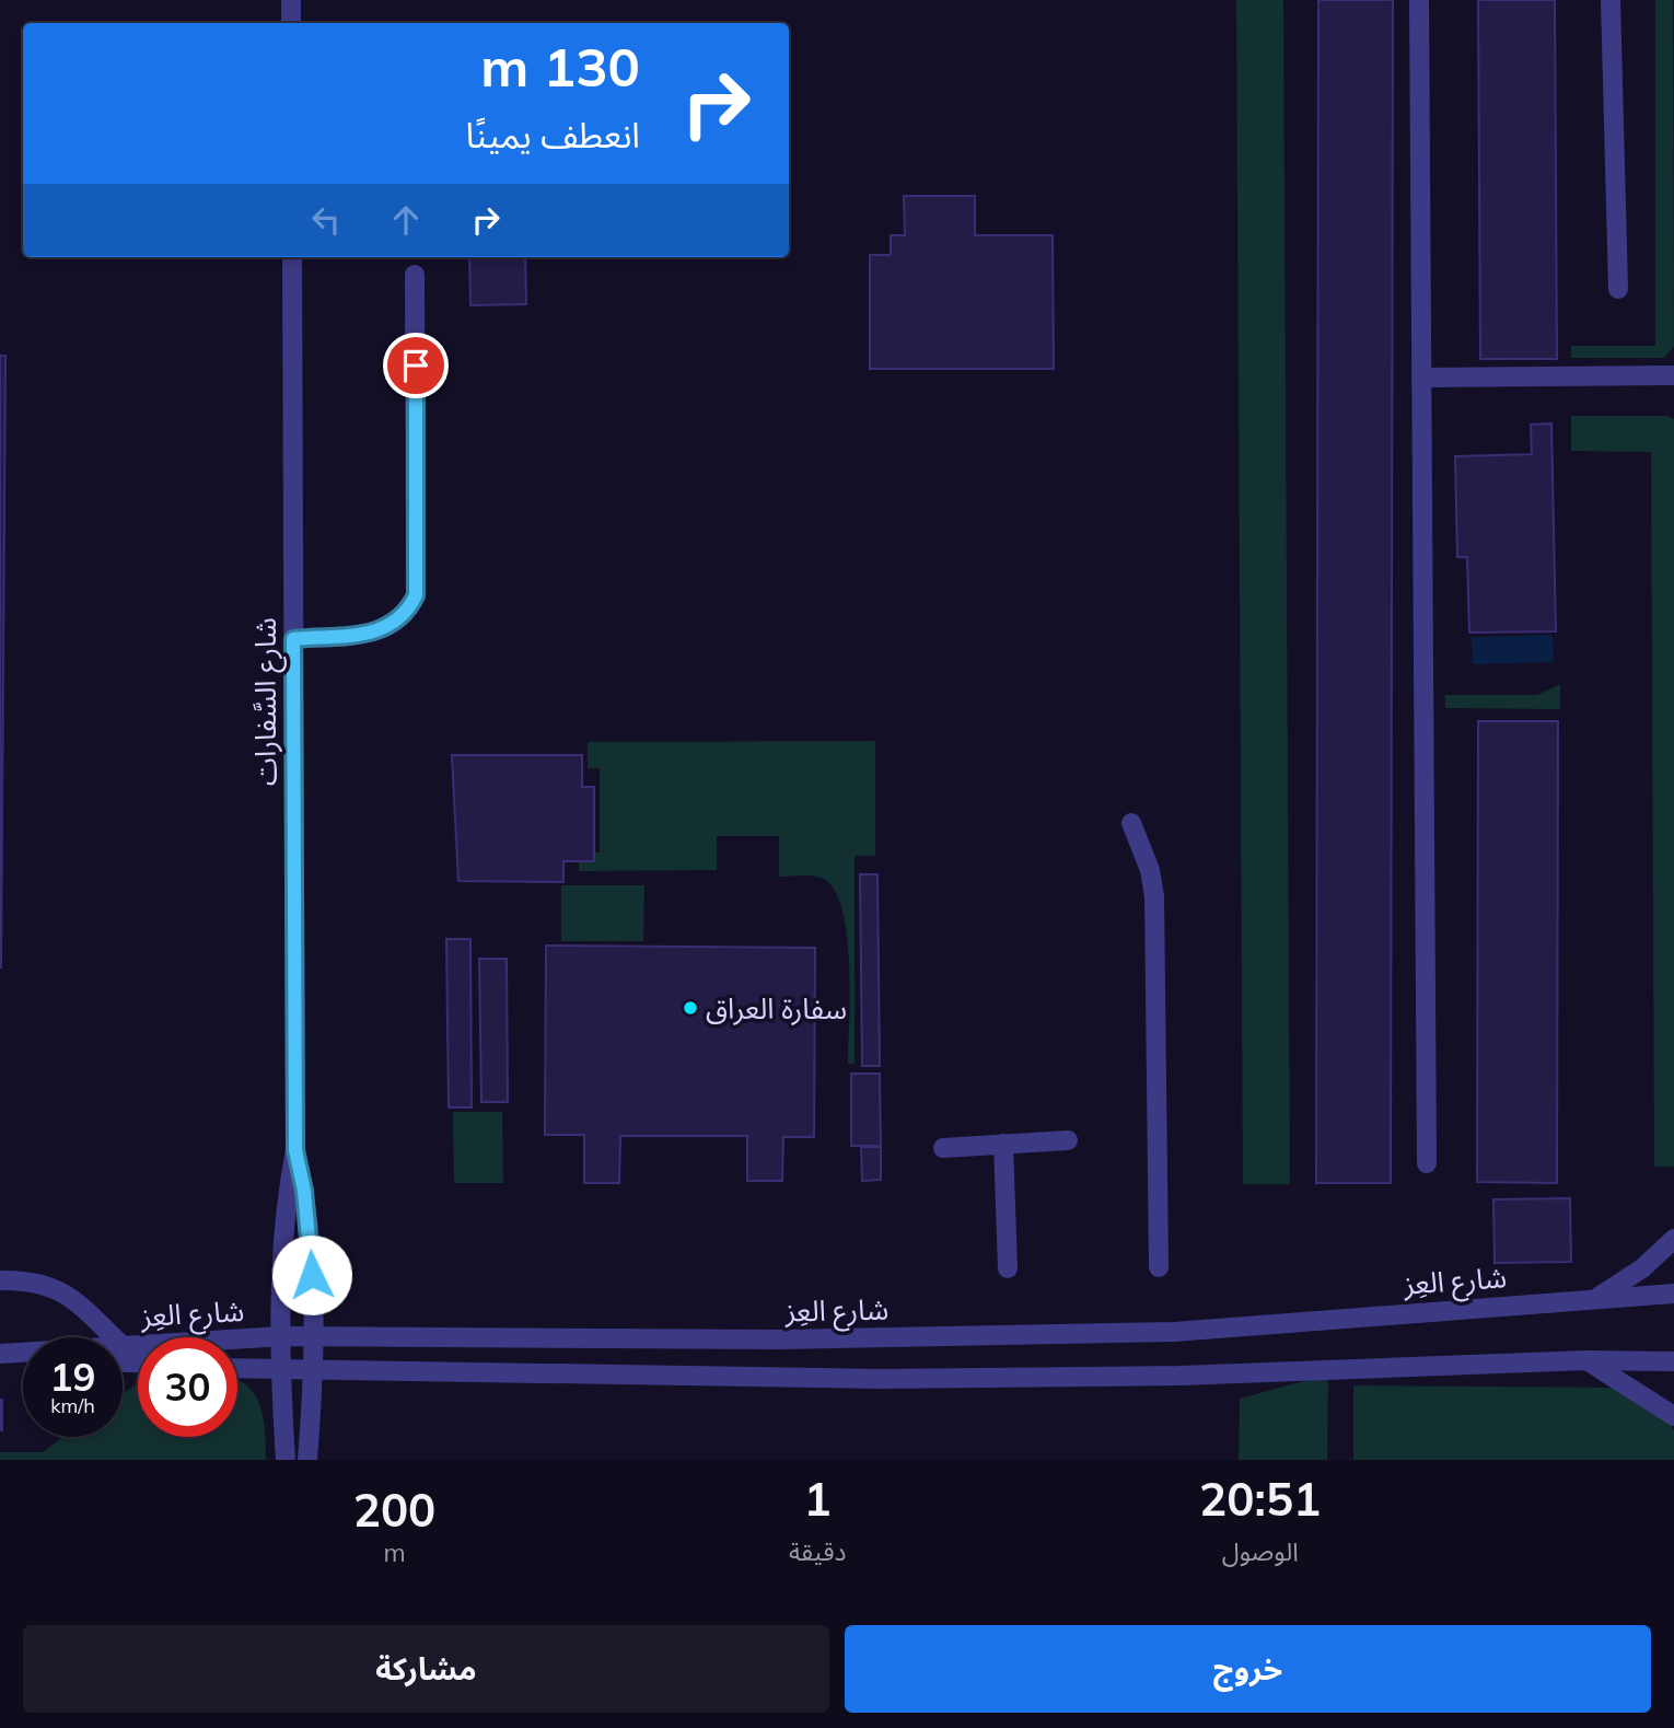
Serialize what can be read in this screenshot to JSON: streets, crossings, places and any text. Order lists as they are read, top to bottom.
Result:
{
  "streets": {
    "street": ["شارع السَّفارات", "شارع العِز"]
  },
  "crossings": [
    ["شارع السَّفارات", "شارع العِز"]
  ],
  "places": ["سفارة العراق"],
  "page": {
    "turn": ["130 m", "انعطف يمينًا"],
    "speed": "19 km/h",
    "limit": "30",
    "eta": [
      "20:51",
      "الوصول",
      "1",
      "دقيقة",
      "200",
      "m"
    ],
    "buttons": ["خروج", "مشاركة"]
  }
}
